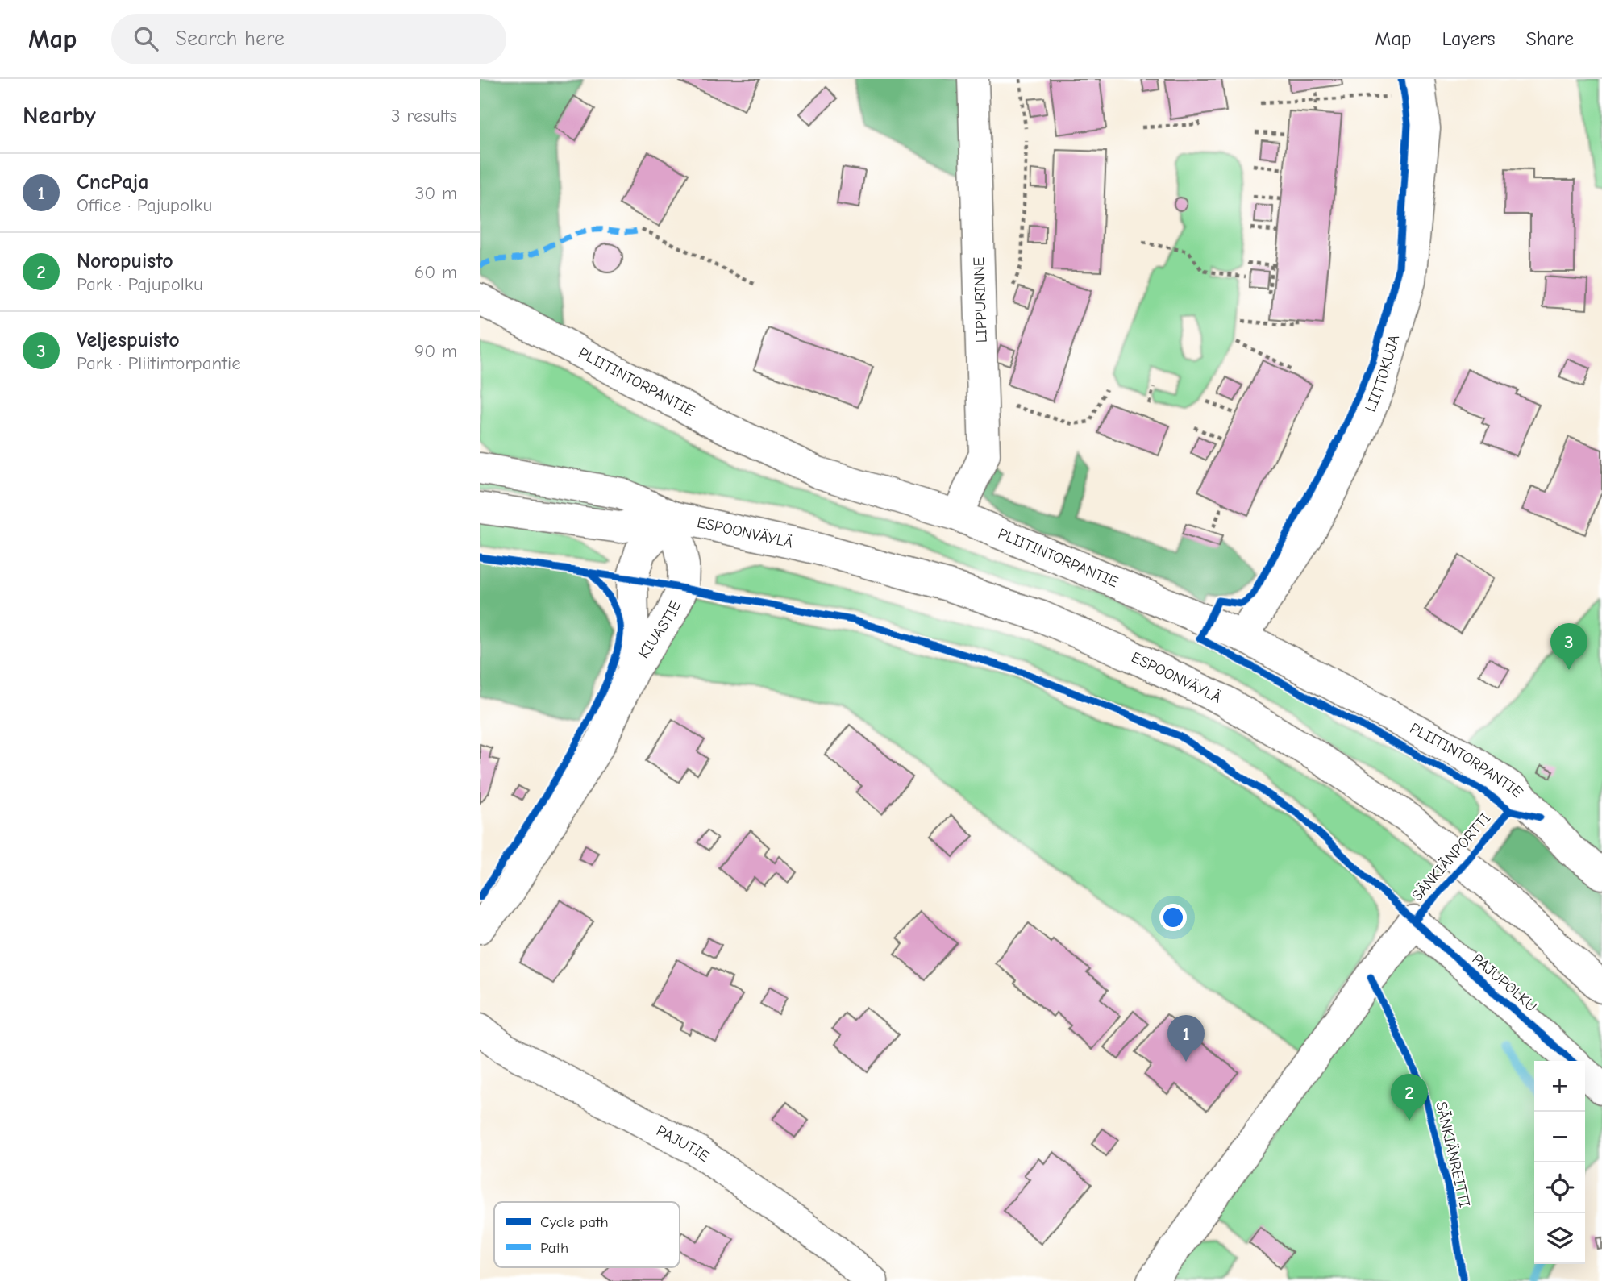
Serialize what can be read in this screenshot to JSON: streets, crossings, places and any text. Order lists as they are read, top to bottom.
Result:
{
  "streets": {
    "street": [
      "LIPPURINNE",
      "LIITTOKUJA",
      "PLIITINTORPANTIE",
      "ESPOONVÄYLÄ",
      "KIUASTIE",
      "PAJUPOLKU",
      "PAJUTIE"
    ],
    "cycle path": ["SÄNKIÄNPORTTI", "SÄNKIÄNREITTI"]
  },
  "crossings": [
    ["LIPPURINNE", "PLIITINTORPANTIE"],
    ["LIITTOKUJA", "PLIITINTORPANTIE"],
    ["ESPOONVÄYLÄ", "KIUASTIE"]
  ],
  "legend": ["Cycle path", "Path"],
  "page": {
    "header": "Map",
    "search": "Search here",
    "nav": ["Map", "Layers", "Share"],
    "heading": ["Nearby", "3 results"],
    "list": [
      {
        "mark": "1",
        "name": "CncPaja",
        "note": "Office · Pajupolku",
        "value": "30 m"
      },
      {
        "mark": "2",
        "name": "Noropuisto",
        "note": "Park · Pajupolku",
        "value": "60 m"
      },
      {
        "mark": "3",
        "name": "Veljespuisto",
        "note": "Park · Pliitintorpantie",
        "value": "90 m"
      }
    ],
    "pins": ["3", "1", "2"],
    "map_buttons": ["+", "−"]
  }
}
